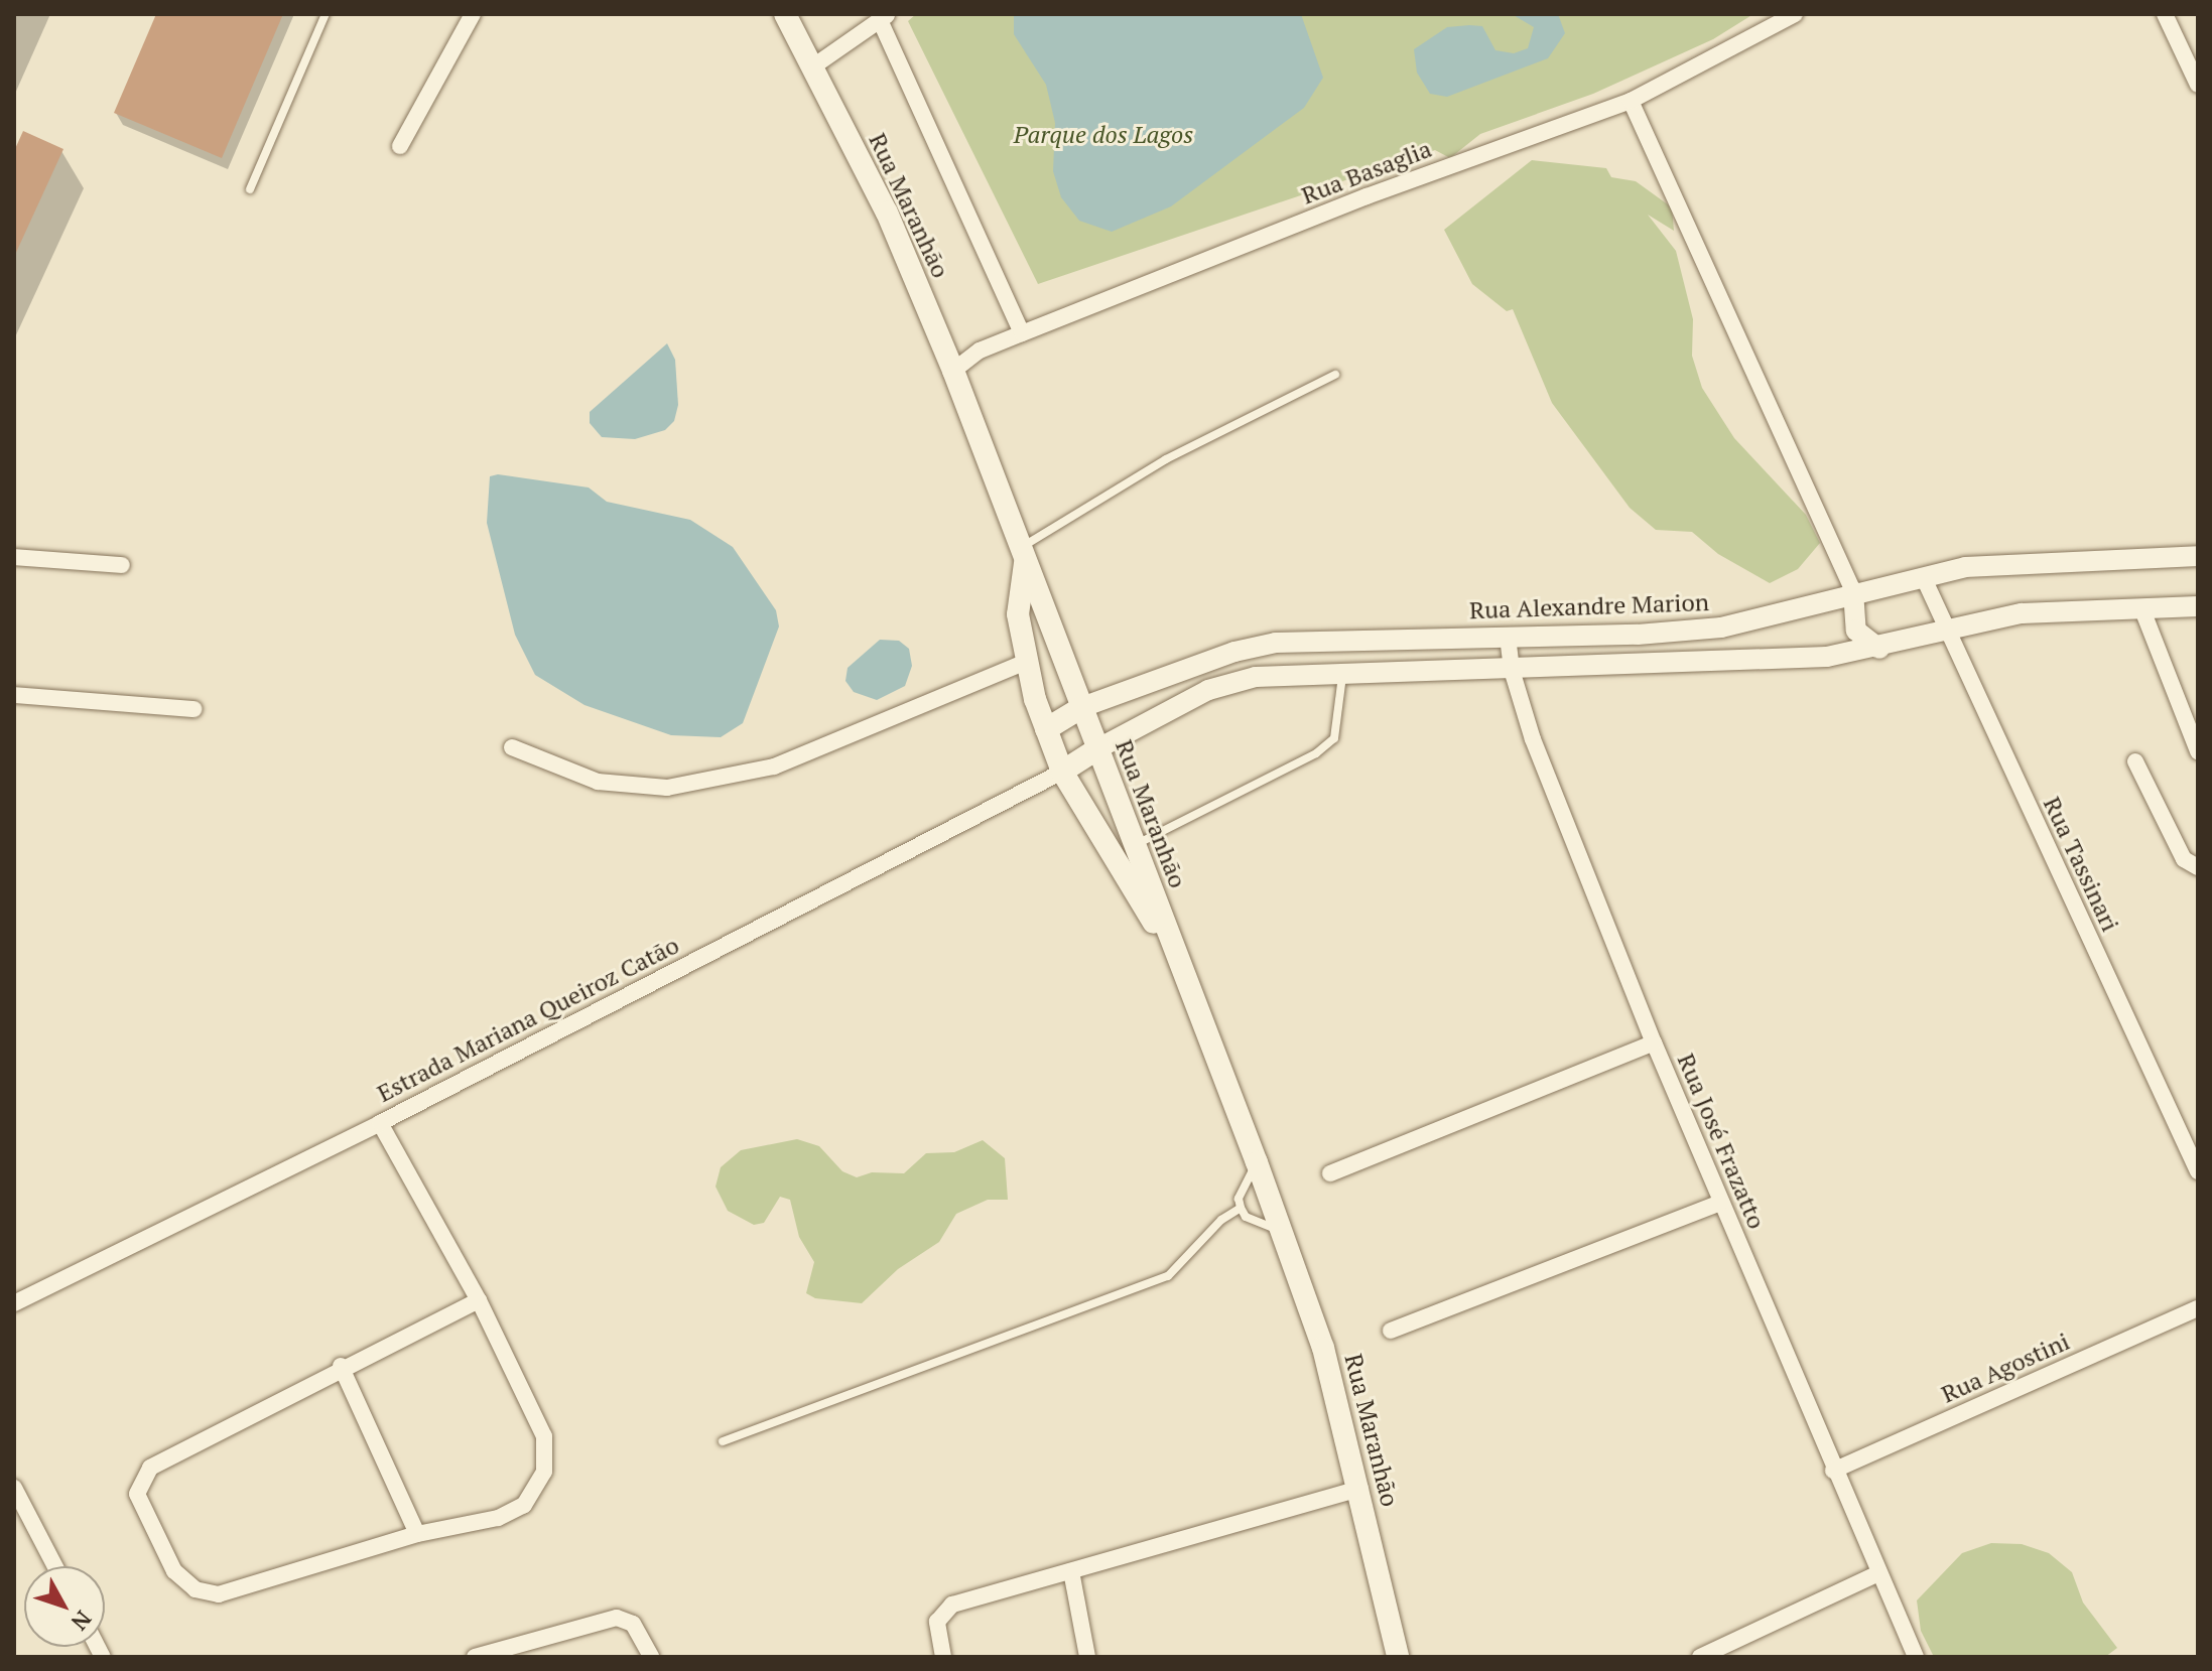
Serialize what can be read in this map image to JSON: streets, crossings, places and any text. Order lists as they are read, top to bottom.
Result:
{
  "streets": {
    "main road": ["Rua Maranhão"],
    "street": [
      "Rua Basaglia",
      "Rua Alexandre Marion",
      "Rua Tassinari",
      "Estrada Mariana Queiroz Catão",
      "Rua José Frazatto",
      "Rua Agostini"
    ]
  },
  "crossings": [
    ["Rua Basaglia", "Rua Maranhão"],
    ["Rua Maranhão", "Rua Alexandre Marion"],
    ["Rua Alexandre Marion", "Rua Tassinari"],
    ["Rua Alexandre Marion", "Rua José Frazatto"],
    ["Rua José Frazatto", "Rua Agostini"]
  ],
  "parks": ["Parque dos Lagos"],
  "north": "bottom right"
}
